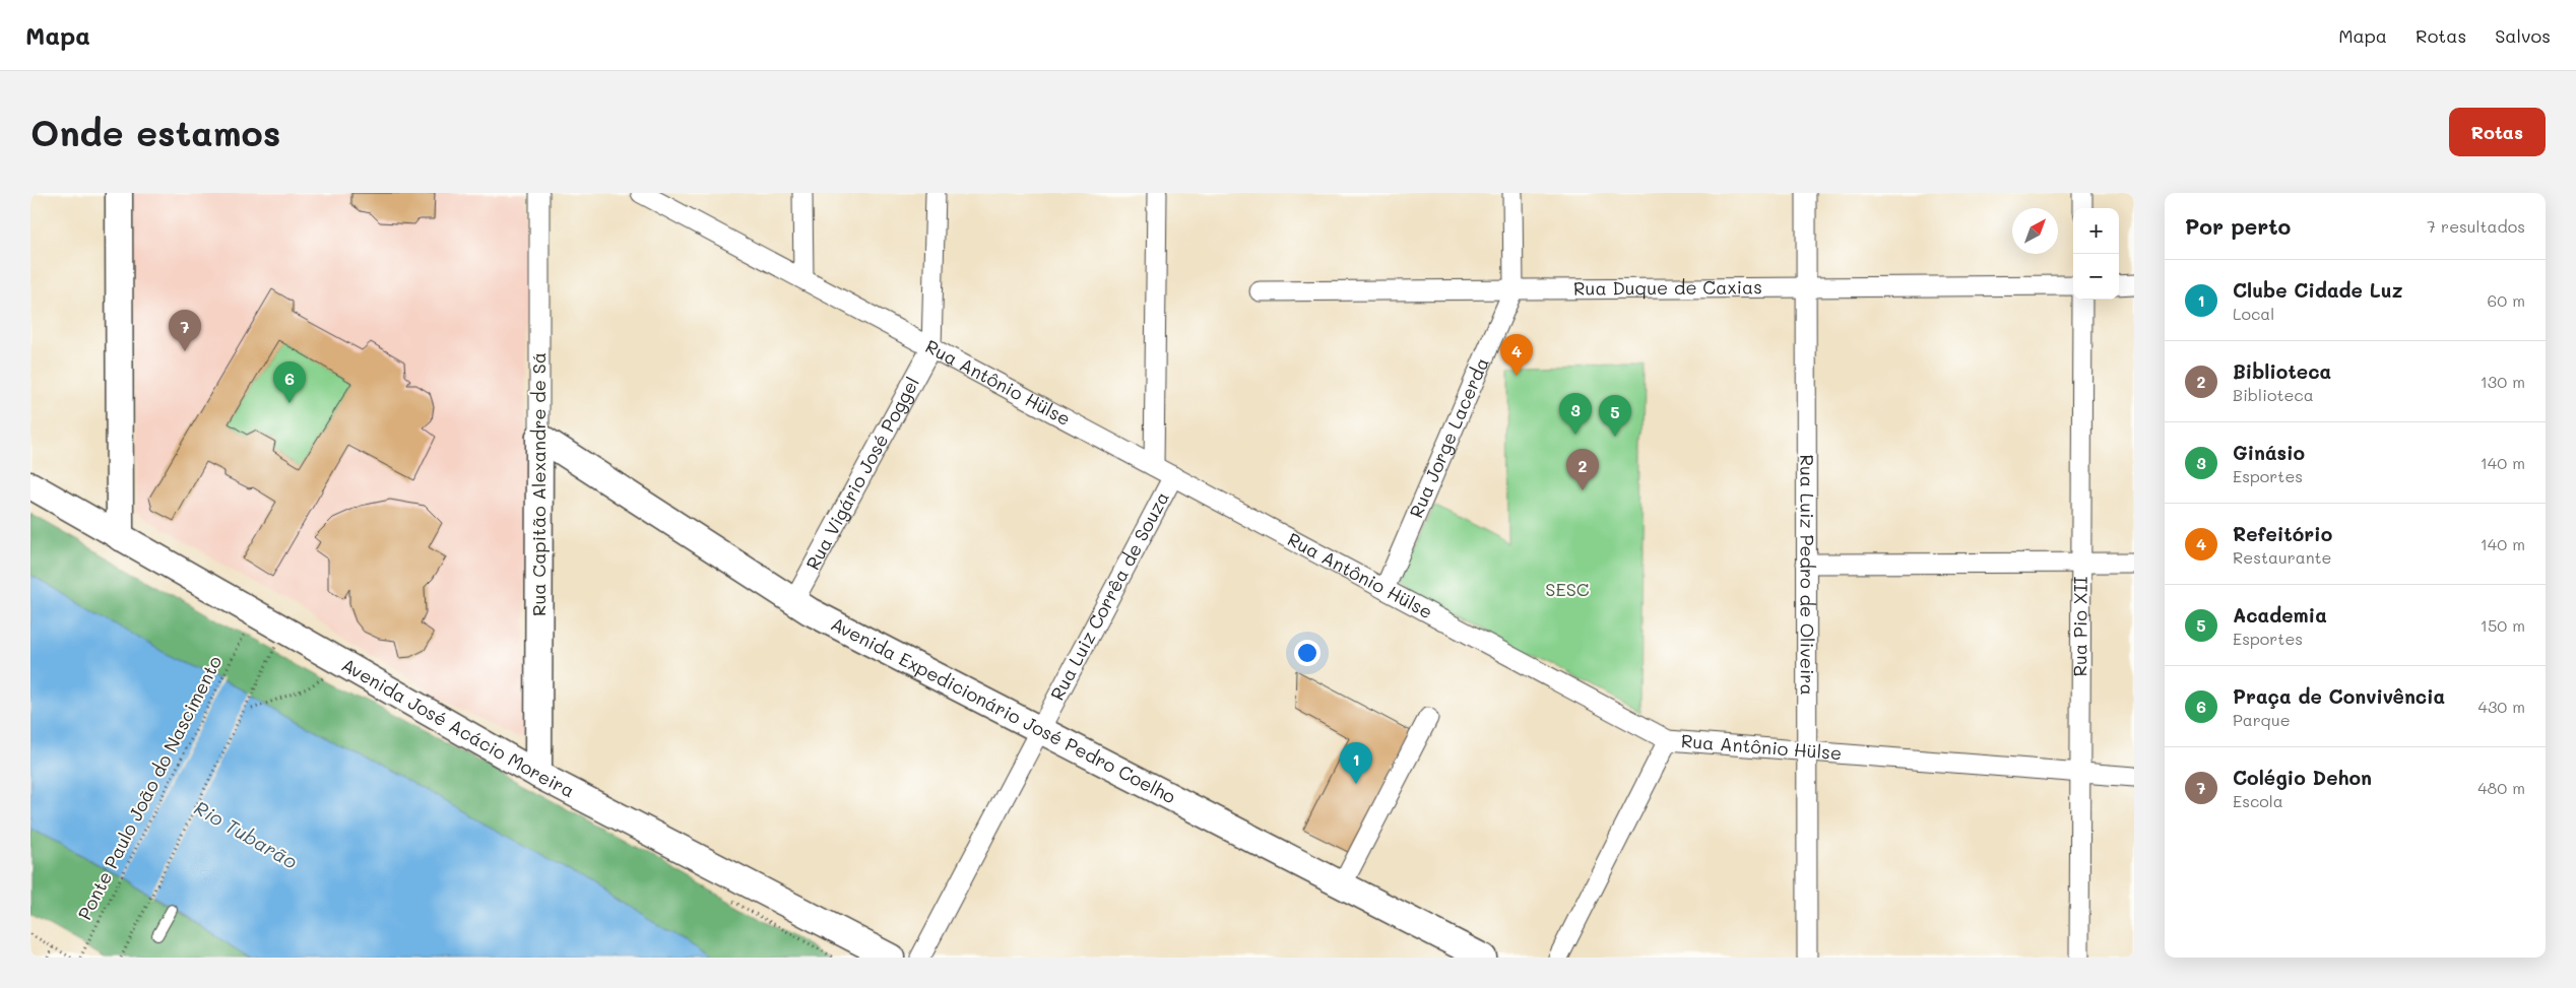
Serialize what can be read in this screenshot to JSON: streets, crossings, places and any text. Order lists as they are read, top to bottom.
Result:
{
  "streets": {
    "street": [
      "Rua Duque de Caxias",
      "Rua Antônio Hülse",
      "Rua Jorge Lacerda",
      "Rua Vigário José Poggel",
      "Rua Capitão Alexandre de Sá",
      "Rua Luiz Pedro de Oliveira",
      "Rua Luiz Corrêa de Souza",
      "Rua Pio XII",
      "Avenida Expedicionário José Pedro Coelho",
      "Avenida José Acácio Moreira"
    ],
    "path": ["Ponte Paulo João do Nascimento"]
  },
  "crossings": [
    ["Rua Duque de Caxias", "Rua Jorge Lacerda"],
    ["Rua Duque de Caxias", "Rua Luiz Pedro de Oliveira"],
    ["Rua Antônio Hülse", "Rua Jorge Lacerda"],
    ["Rua Antônio Hülse", "Rua Vigário José Poggel"],
    ["Rua Antônio Hülse", "Rua Luiz Pedro de Oliveira"],
    ["Rua Antônio Hülse", "Rua Luiz Corrêa de Souza"],
    ["Rua Antônio Hülse", "Rua Pio XII"],
    ["Rua Vigário José Poggel", "Avenida Expedicionário José Pedro Coelho"],
    ["Rua Capitão Alexandre de Sá", "Avenida Expedicionário José Pedro Coelho"],
    ["Rua Capitão Alexandre de Sá", "Avenida José Acácio Moreira"],
    ["Rua Luiz Corrêa de Souza", "Avenida Expedicionário José Pedro Coelho"]
  ],
  "water": ["Rio Tubarão"],
  "parks": ["SESC"],
  "north": "top right",
  "page": {
    "header": "Mapa",
    "nav": ["Mapa", "Rotas", "Salvos"],
    "buttons": "Rotas",
    "title": "Onde estamos",
    "heading": ["Por perto", "7 resultados"],
    "map_buttons": ["+", "−"],
    "list": [
      {
        "mark": "1",
        "name": "Clube Cidade Luz",
        "note": "Local",
        "value": "60 m"
      },
      {
        "mark": "2",
        "name": "Biblioteca",
        "note": "Biblioteca",
        "value": "130 m"
      },
      {
        "mark": "3",
        "name": "Ginásio",
        "note": "Esportes",
        "value": "140 m"
      },
      {
        "mark": "4",
        "name": "Refeitório",
        "note": "Restaurante",
        "value": "140 m"
      },
      {
        "mark": "5",
        "name": "Academia",
        "note": "Esportes",
        "value": "150 m"
      },
      {
        "mark": "6",
        "name": "Praça de Convivência",
        "note": "Parque",
        "value": "430 m"
      },
      {
        "mark": "7",
        "name": "Colégio Dehon",
        "note": "Escola",
        "value": "480 m"
      }
    ],
    "pins": [
      "7",
      "4",
      "6",
      "3",
      "5",
      "2",
      "1"
    ]
  }
}
